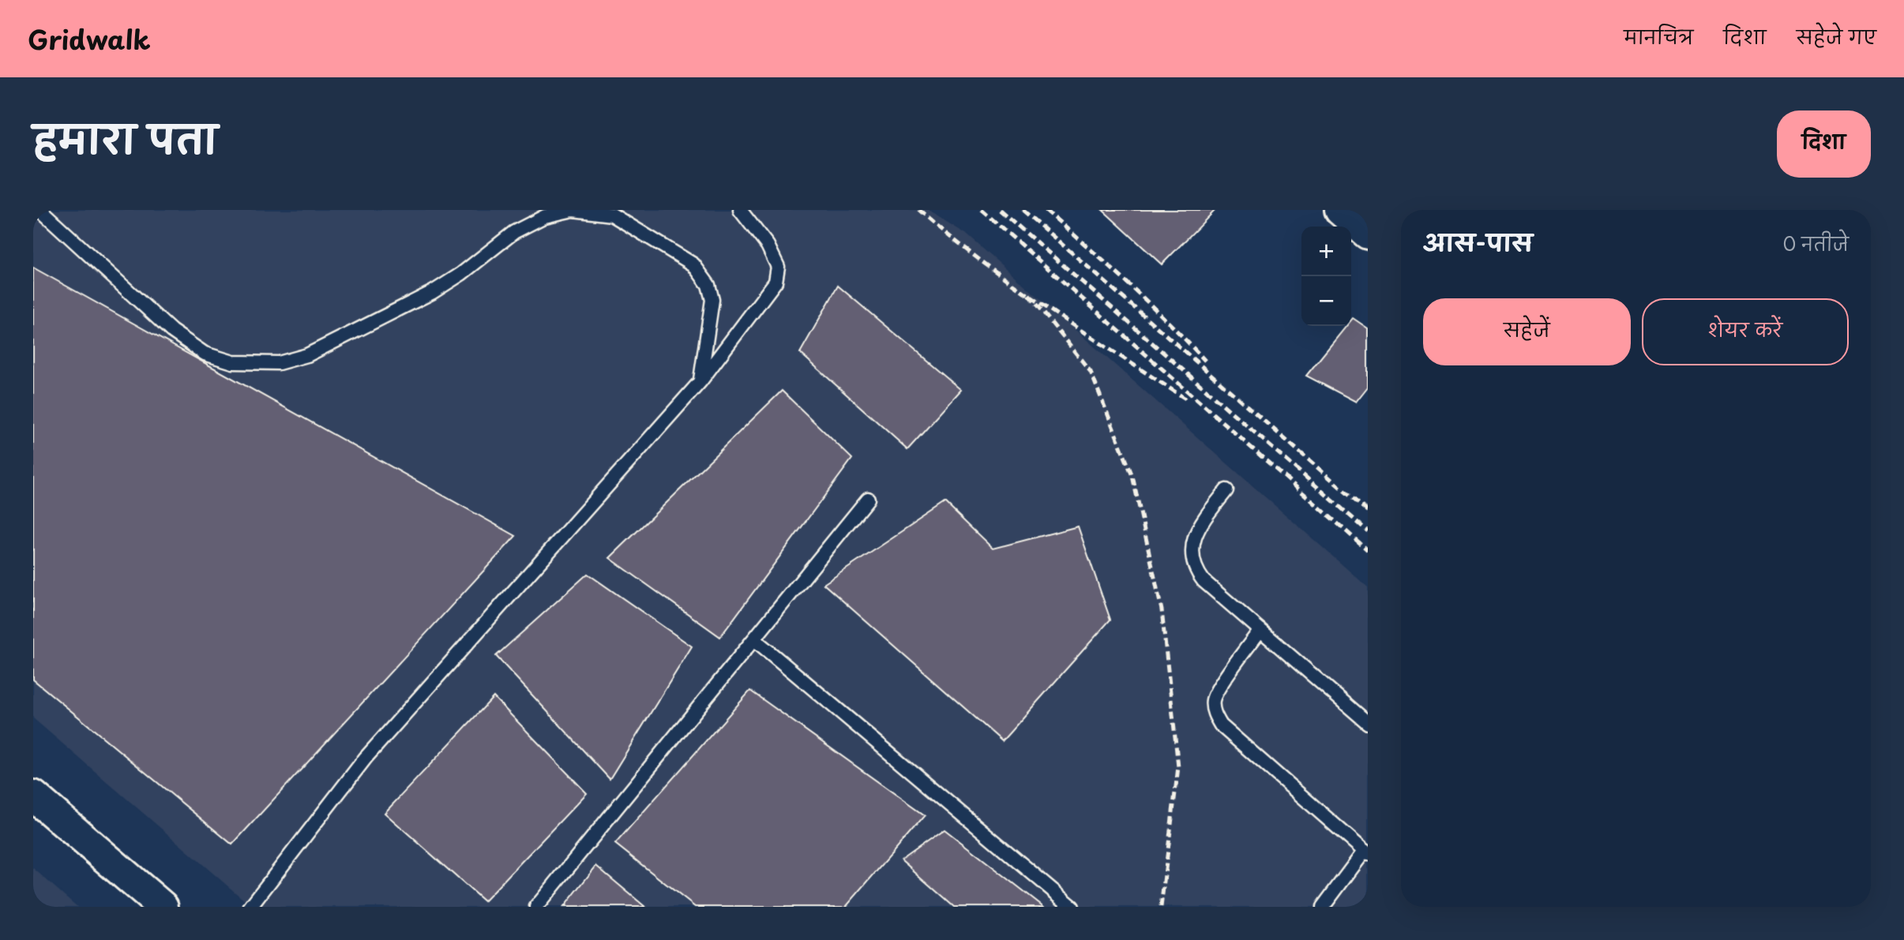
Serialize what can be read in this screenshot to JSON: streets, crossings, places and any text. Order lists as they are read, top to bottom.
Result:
{
  "page": {
    "header": "Gridwalk",
    "nav": ["मानचित्र", "दिशा", "सहेजे गए"],
    "title": "हमारा पता",
    "buttons": [
      "दिशा",
      ["सहेजें", "शेयर करें"]
    ],
    "heading": ["आस-पास", "0 नतीजे"],
    "map_buttons": ["+", "−"]
  }
}
